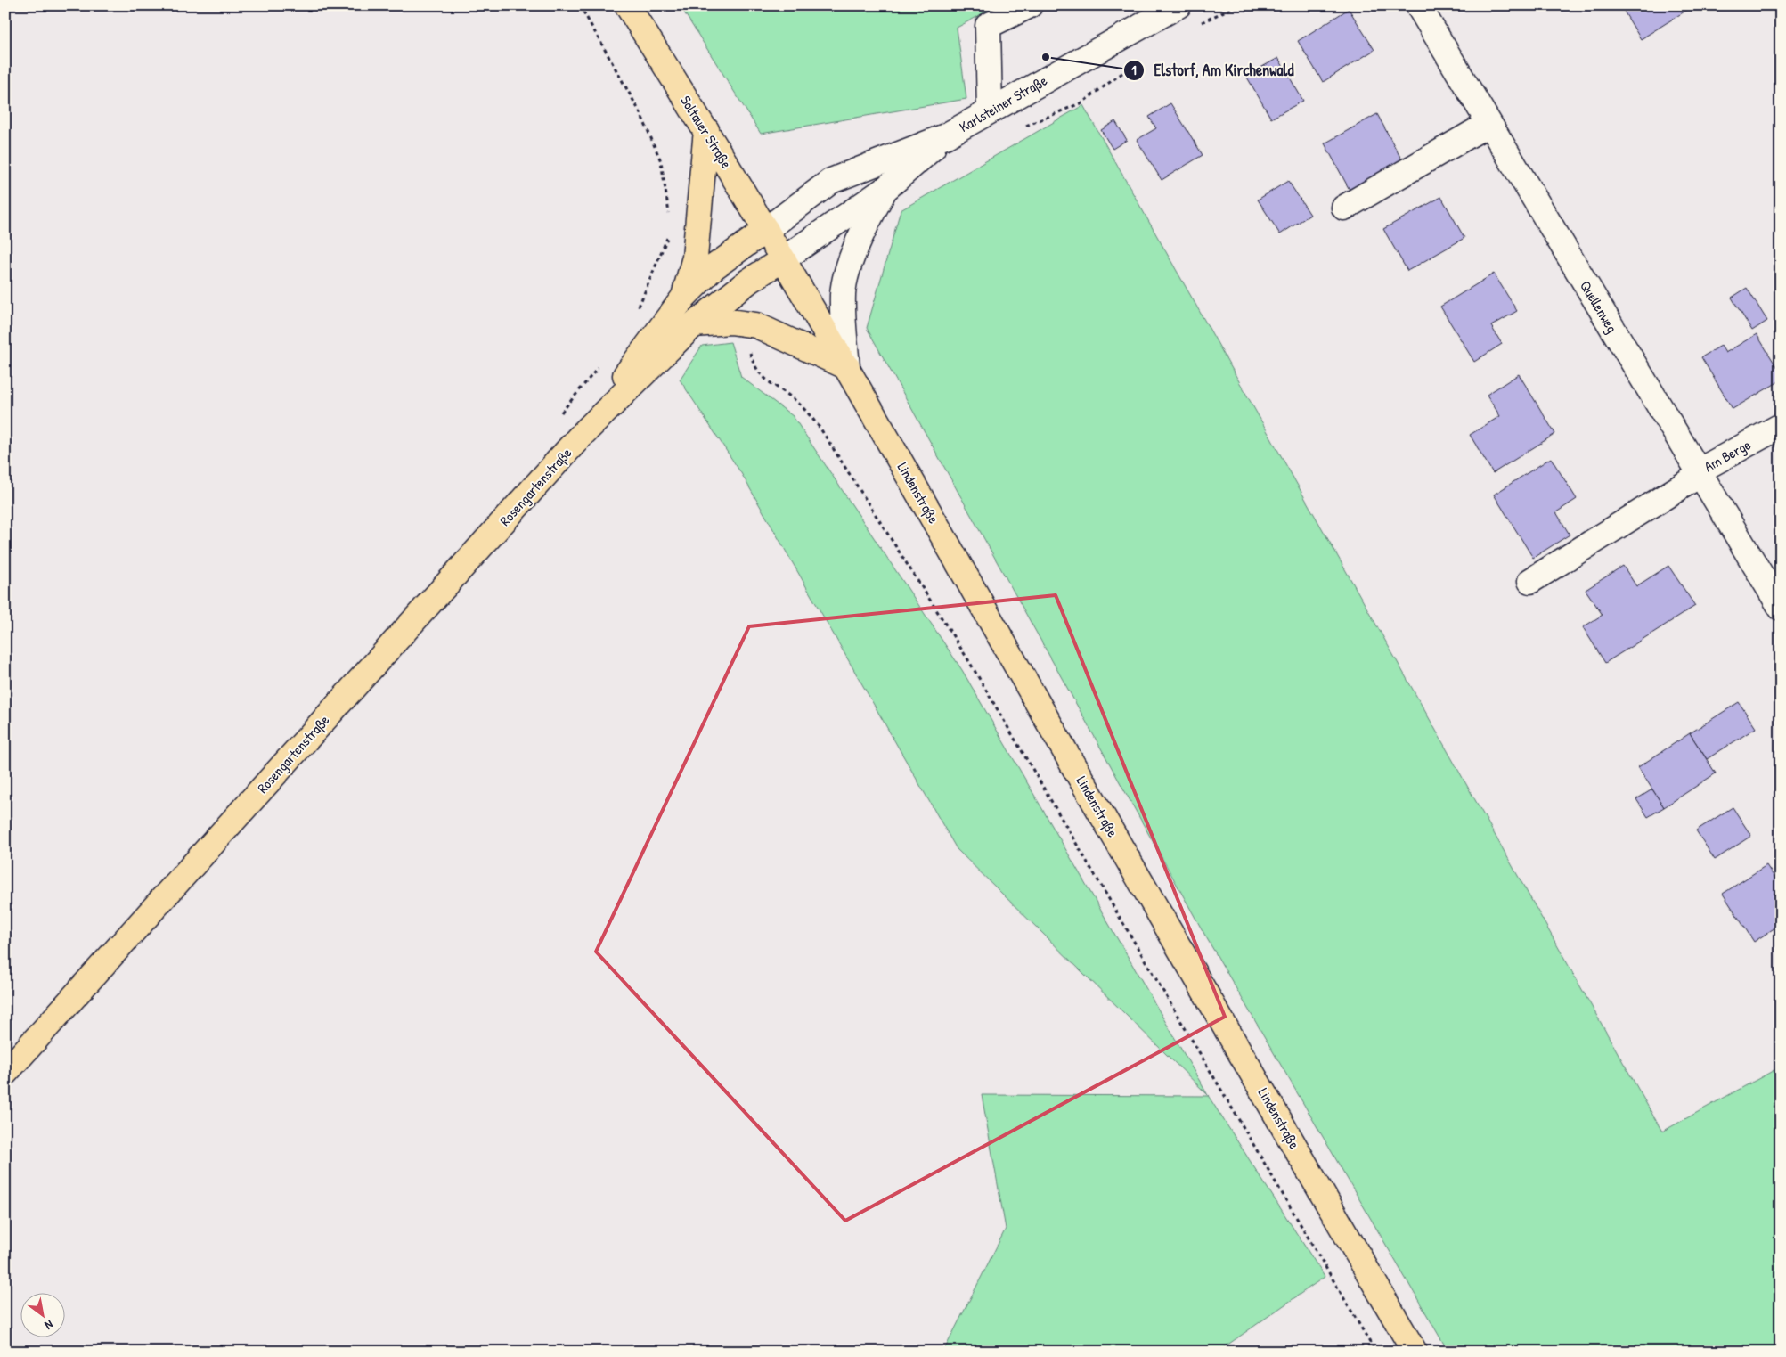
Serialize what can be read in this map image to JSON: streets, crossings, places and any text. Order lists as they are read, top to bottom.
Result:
{
  "streets": {
    "main road": ["Soltauer Straße", "Rosengartenstraße", "Lindenstraße"],
    "street": ["Karlsteiner Straße", "Quellenweg", "Am Berge"]
  },
  "crossings": [
    ["Karlsteiner Straße", "Soltauer Straße"],
    ["Karlsteiner Straße", "Rosengartenstraße"],
    ["Karlsteiner Straße", "Lindenstraße"],
    ["Soltauer Straße", "Rosengartenstraße"],
    ["Soltauer Straße", "Lindenstraße"],
    ["Quellenweg", "Am Berge"],
    ["Rosengartenstraße", "Lindenstraße"]
  ],
  "places": ["Elstorf, Am Kirchenwald"],
  "north": "bottom right"
}
